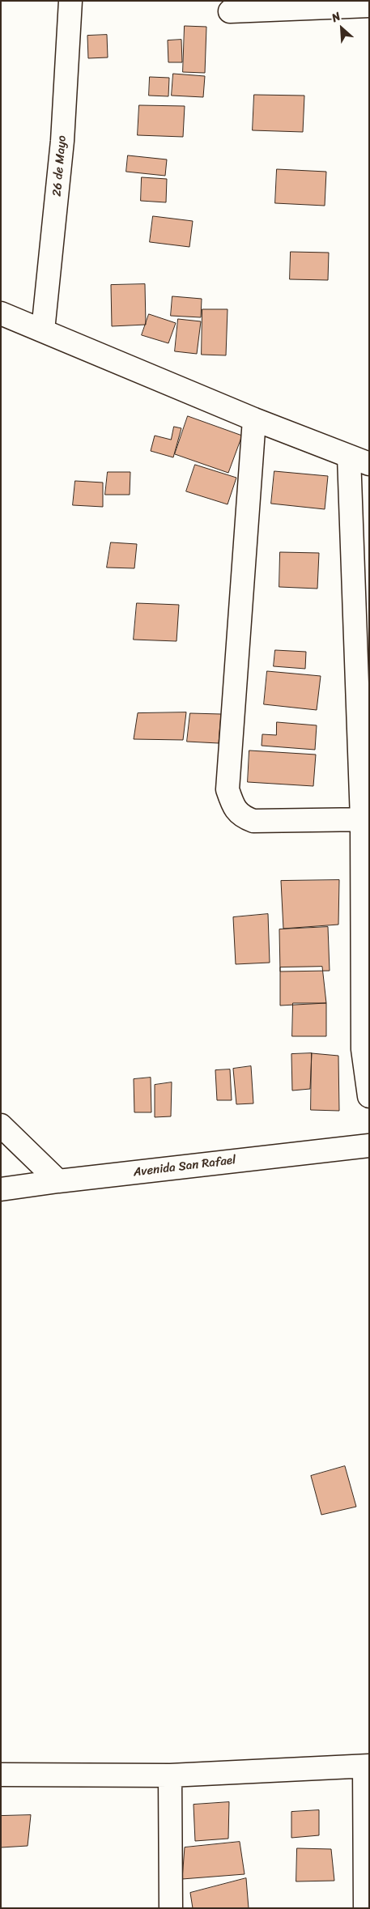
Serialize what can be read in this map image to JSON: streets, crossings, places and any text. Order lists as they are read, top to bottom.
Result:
{
  "streets": {
    "street": ["26 de Mayo", "Avenida San Rafael"]
  },
  "north": "top left"
}
